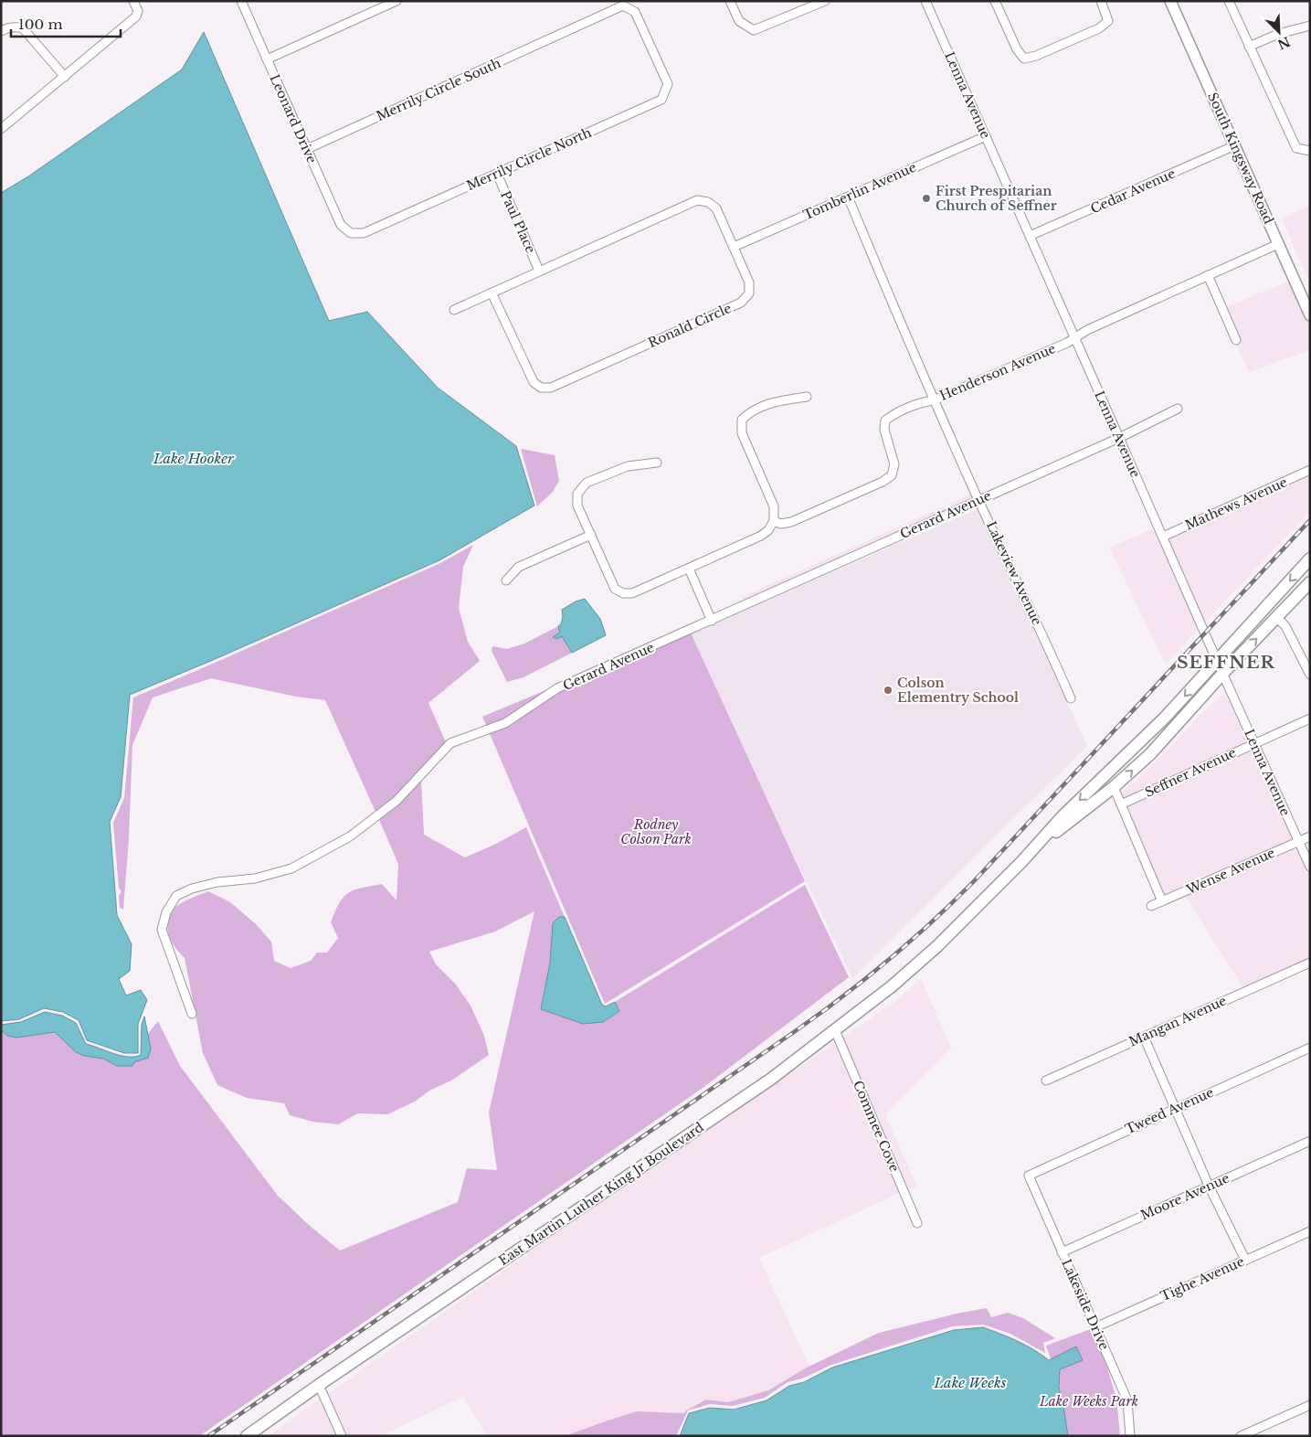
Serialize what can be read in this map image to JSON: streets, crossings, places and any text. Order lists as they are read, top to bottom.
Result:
{
  "streets": {
    "main road": ["East Martin Luther King Jr Boulevard"],
    "street": [
      "Merrily Circle South",
      "Lenna Avenue",
      "Leonard Drive",
      "South Kingsway Road",
      "Merrily Circle North",
      "Tomberlin Avenue",
      "Cedar Avenue",
      "Paul Place",
      "Ronald Circle",
      "Henderson Avenue",
      "Mathews Avenue",
      "Gerard Avenue",
      "Lakeview Avenue",
      "Seffner Avenue",
      "Wense Avenue",
      "Mangan Avenue",
      "Tweed Avenue",
      "Commee Cove",
      "Moore Avenue",
      "Tighe Avenue",
      "Lakeside Drive"
    ]
  },
  "crossings": [
    ["Merrily Circle South", "Leonard Drive"],
    ["Merrily Circle South", "Merrily Circle North"],
    ["Lenna Avenue", "Tomberlin Avenue"],
    ["Lenna Avenue", "Cedar Avenue"],
    ["Lenna Avenue", "Henderson Avenue"],
    ["Lenna Avenue", "Mathews Avenue"],
    ["Lenna Avenue", "Gerard Avenue"],
    ["Lenna Avenue", "Seffner Avenue"],
    ["Lenna Avenue", "Wense Avenue"],
    ["Leonard Drive", "Merrily Circle North"],
    ["South Kingsway Road", "Cedar Avenue"],
    ["South Kingsway Road", "Henderson Avenue"],
    ["Merrily Circle North", "Paul Place"],
    ["Tomberlin Avenue", "Ronald Circle"],
    ["Tomberlin Avenue", "Lakeview Avenue"],
    ["Paul Place", "Ronald Circle"],
    ["Henderson Avenue", "Lakeview Avenue"],
    ["Gerard Avenue", "Lakeview Avenue"],
    ["Tweed Avenue", "Lakeside Drive"],
    ["Commee Cove", "East Martin Luther King Jr Boulevard"],
    ["Moore Avenue", "Lakeside Drive"],
    ["Tighe Avenue", "Lakeside Drive"]
  ],
  "districts": ["SEFFNER"],
  "water": ["Lake Hooker", "Lake Weeks"],
  "parks": ["Rodney Colson Park", "Lake Weeks Park"],
  "places": ["First Prespitarian Church of Seffner", "Colson Elementry School"],
  "scale_bar": "100 m",
  "north": "bottom right"
}
